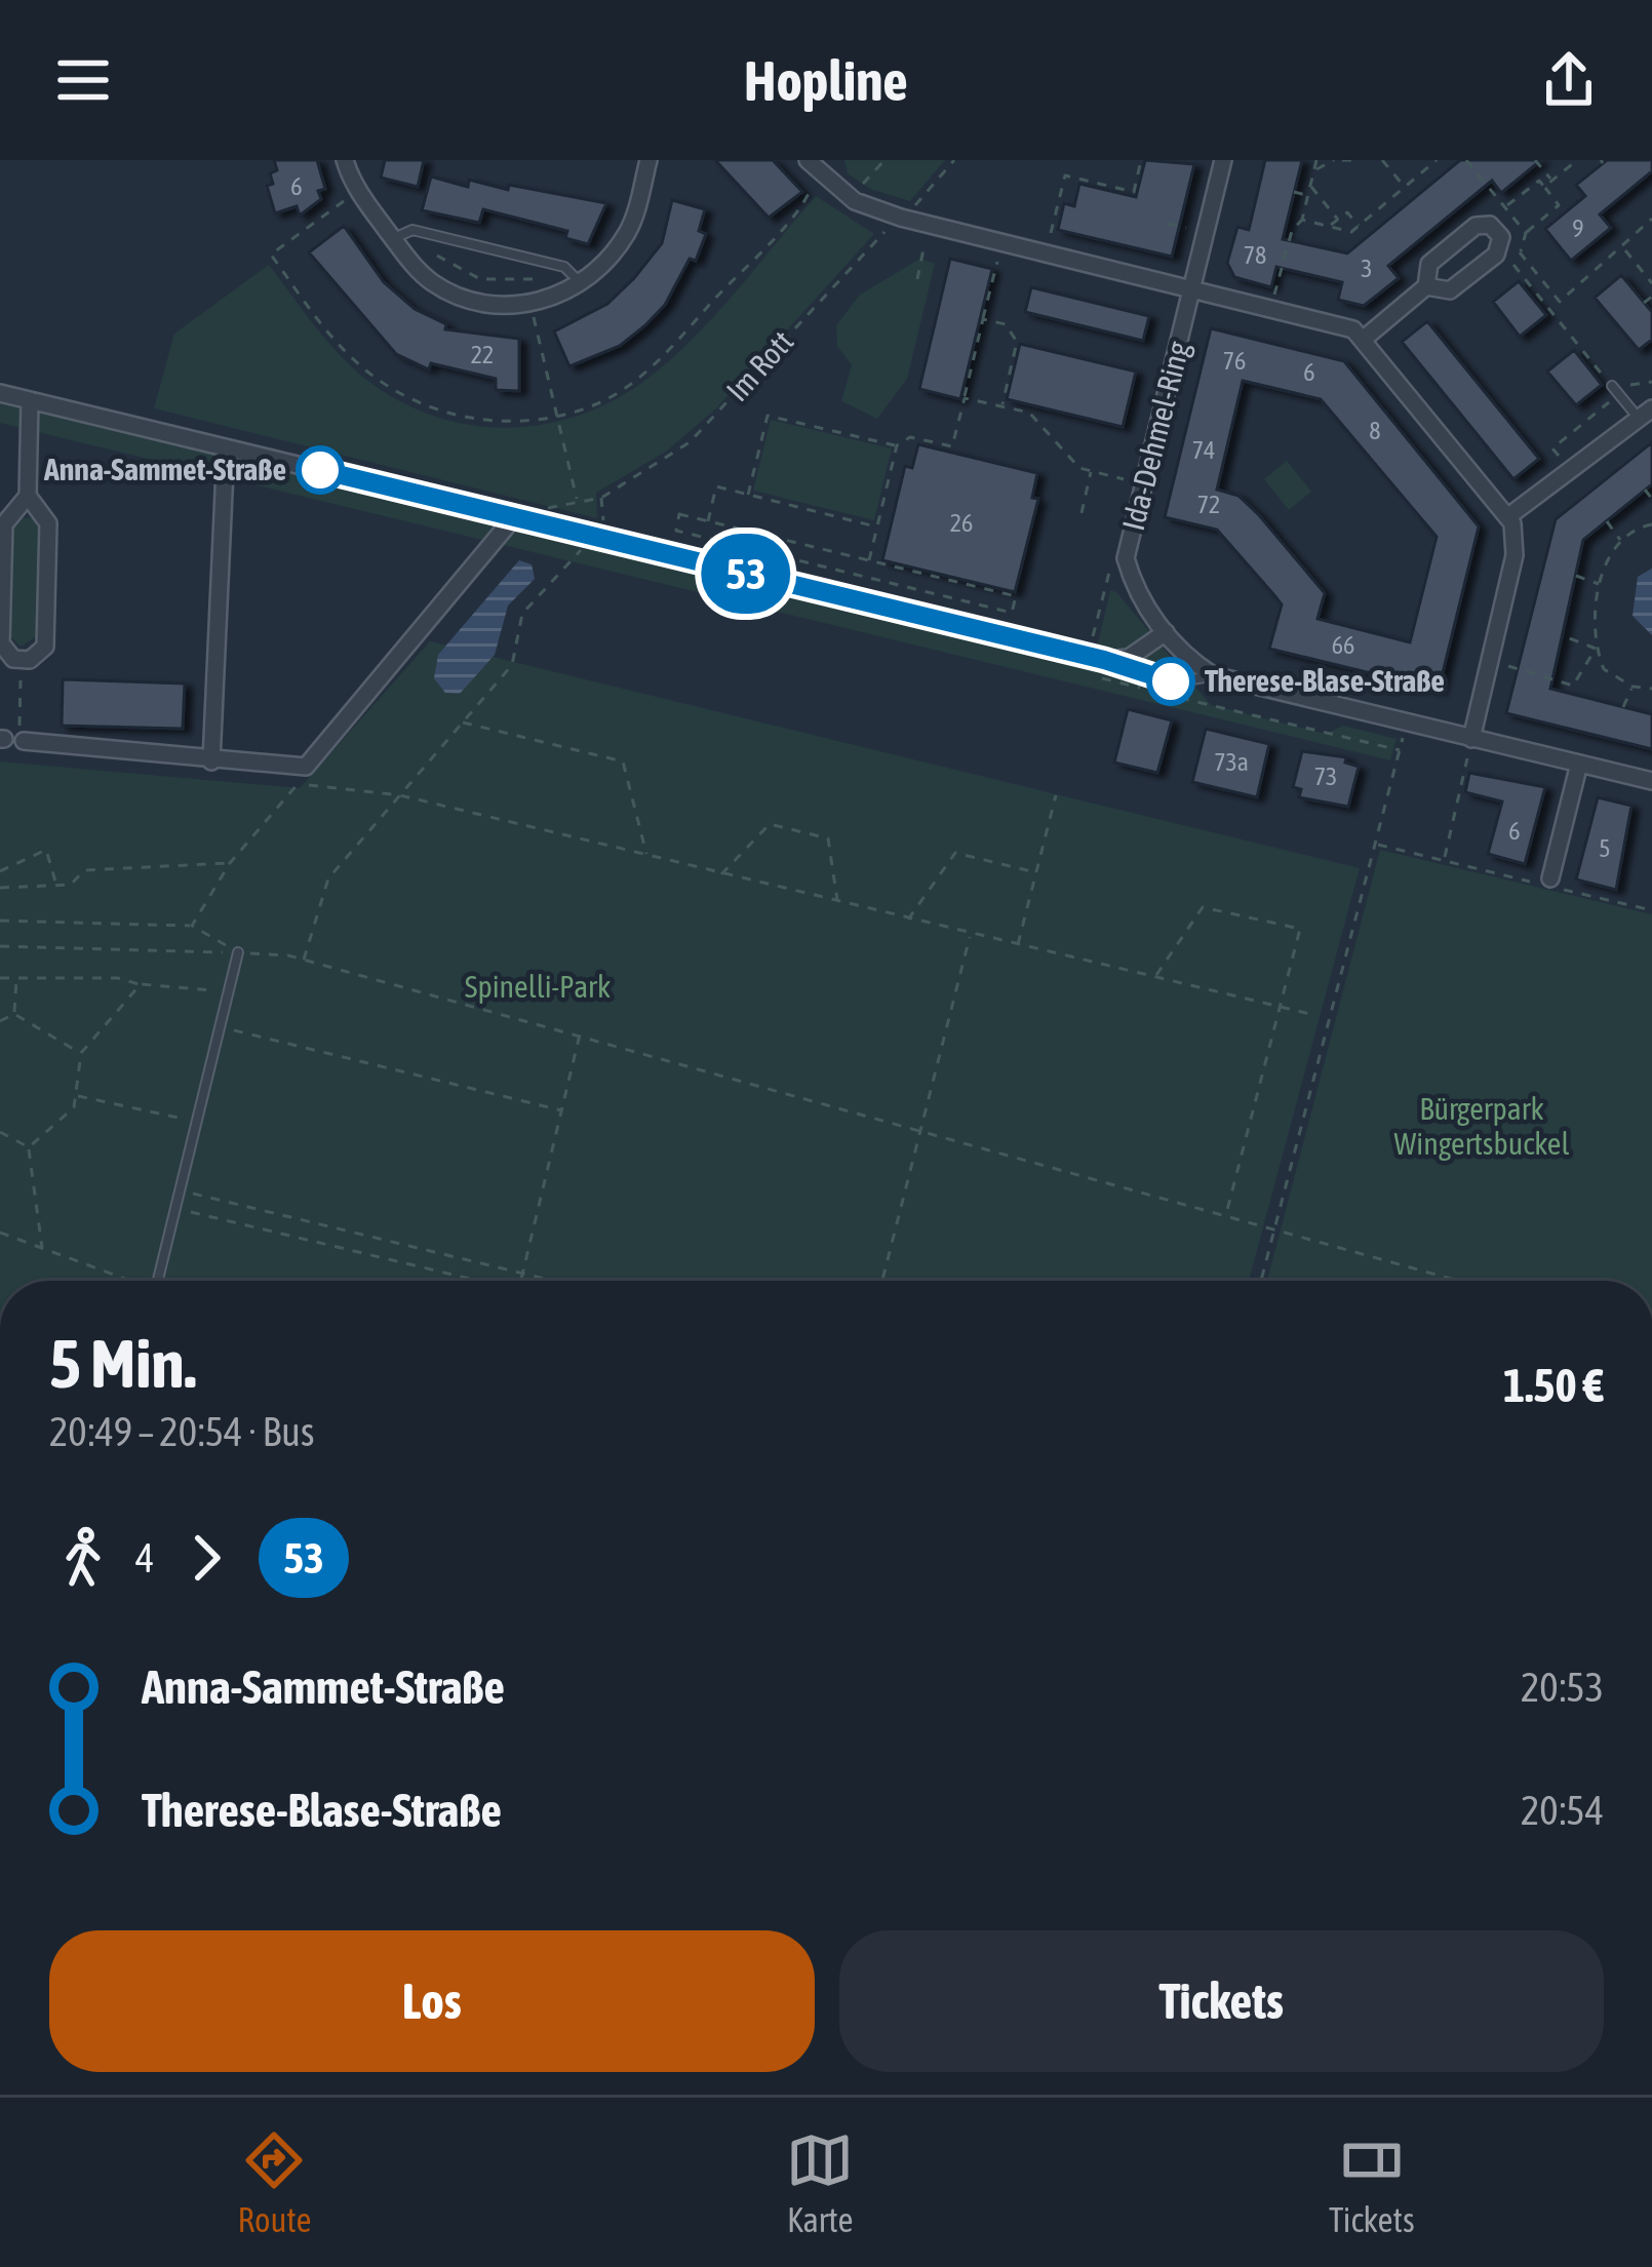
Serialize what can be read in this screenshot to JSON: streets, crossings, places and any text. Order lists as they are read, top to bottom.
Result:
{
  "streets": {
    "street": ["Ida-Dehmel-Ring"],
    "path": ["Im Rott"]
  },
  "parks": ["Spinelli-Park", "Bürgerpark Wingertsbuckel"],
  "places": ["Anna-Sammet-Straße", "Therese-Blase-Straße"],
  "lines": ["bus line 53"],
  "house_numbers": [
    "6",
    "9",
    "78",
    "3",
    "22",
    "76",
    "6",
    "8",
    "74",
    "72",
    "26",
    "66",
    "73a",
    "73",
    "6",
    "5"
  ],
  "page": {
    "header": "Hopline",
    "on_map": "53",
    "heading": ["5 Min.", "20:49 – 20:54 · Bus", "1.50 €"],
    "legs": ["4", "53"],
    "list": [
      {
        "name": "Anna-Sammet-Straße",
        "value": "20:53"
      },
      {
        "name": "Therese-Blase-Straße",
        "value": "20:54"
      }
    ],
    "buttons": ["Los", "Tickets"],
    "tabs": ["Route", "Karte", "Tickets"]
  }
}
